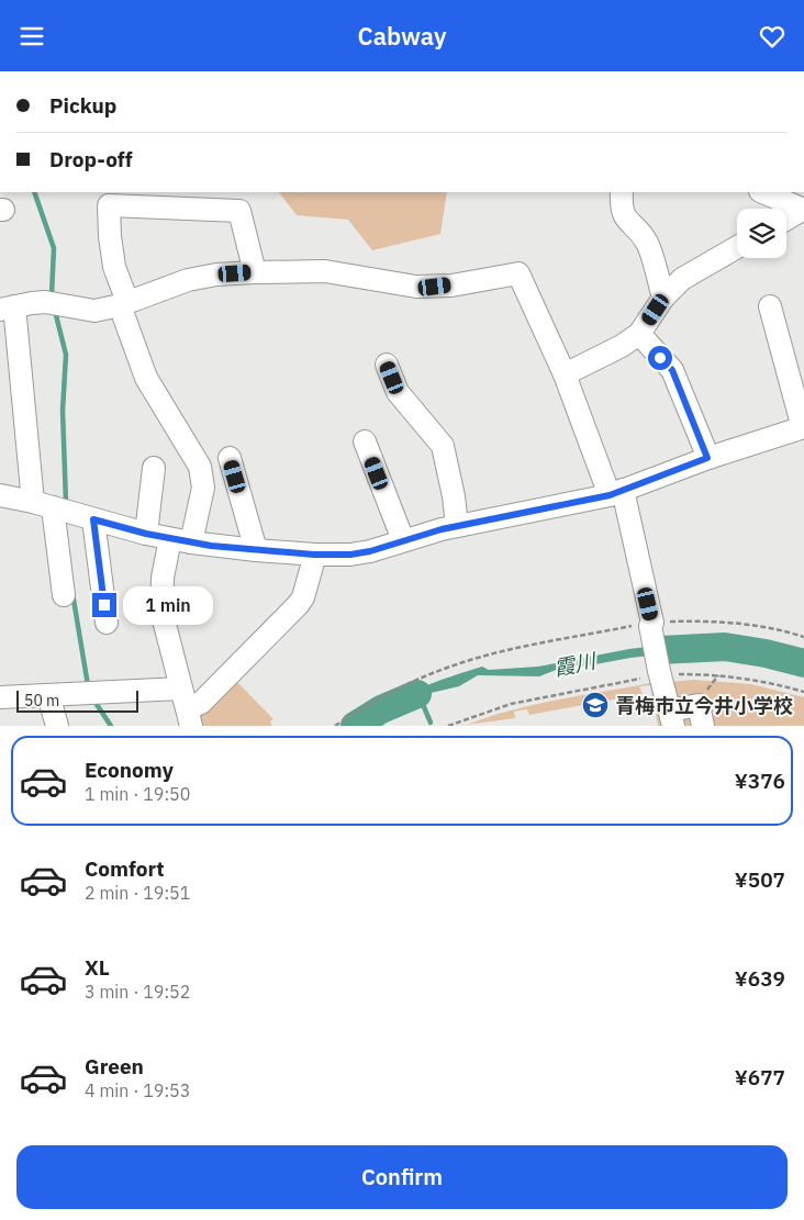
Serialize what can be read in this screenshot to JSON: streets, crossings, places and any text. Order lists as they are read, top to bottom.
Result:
{
  "water": ["霞川"],
  "places": {
    "school or university": ["青梅市立今井小学校"]
  },
  "scale_bar": "50 m",
  "page": {
    "header": "Cabway",
    "banner": ["Pickup", "Drop-off"],
    "bubble": "1 min",
    "scale": "50 m",
    "list": [
      {
        "name": "Economy",
        "note": "1 min · 19:50",
        "value": "¥376"
      },
      {
        "name": "Comfort",
        "note": "2 min · 19:51",
        "value": "¥507"
      },
      {
        "name": "XL",
        "note": "3 min · 19:52",
        "value": "¥639"
      },
      {
        "name": "Green",
        "note": "4 min · 19:53",
        "value": "¥677"
      }
    ],
    "buttons": "Confirm"
  }
}
